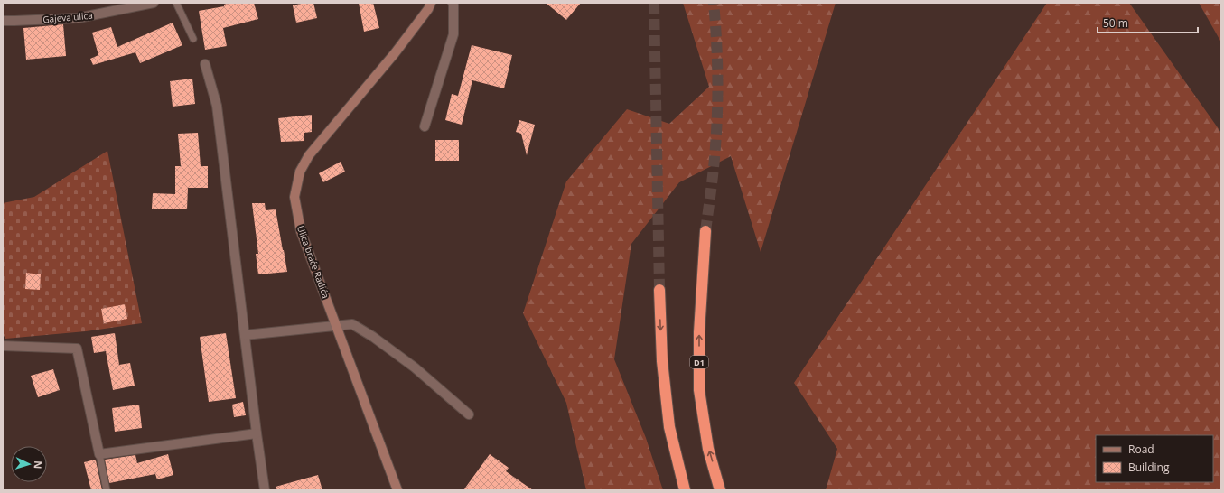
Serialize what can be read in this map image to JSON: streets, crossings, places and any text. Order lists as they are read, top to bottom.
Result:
{
  "streets": {
    "highway": ["D1"],
    "main road": ["Ulica braće Radića"],
    "street": ["Gajeva ulica"]
  },
  "legend": ["Road", "Building"],
  "scale_bar": "50 m",
  "north": "right"
}
